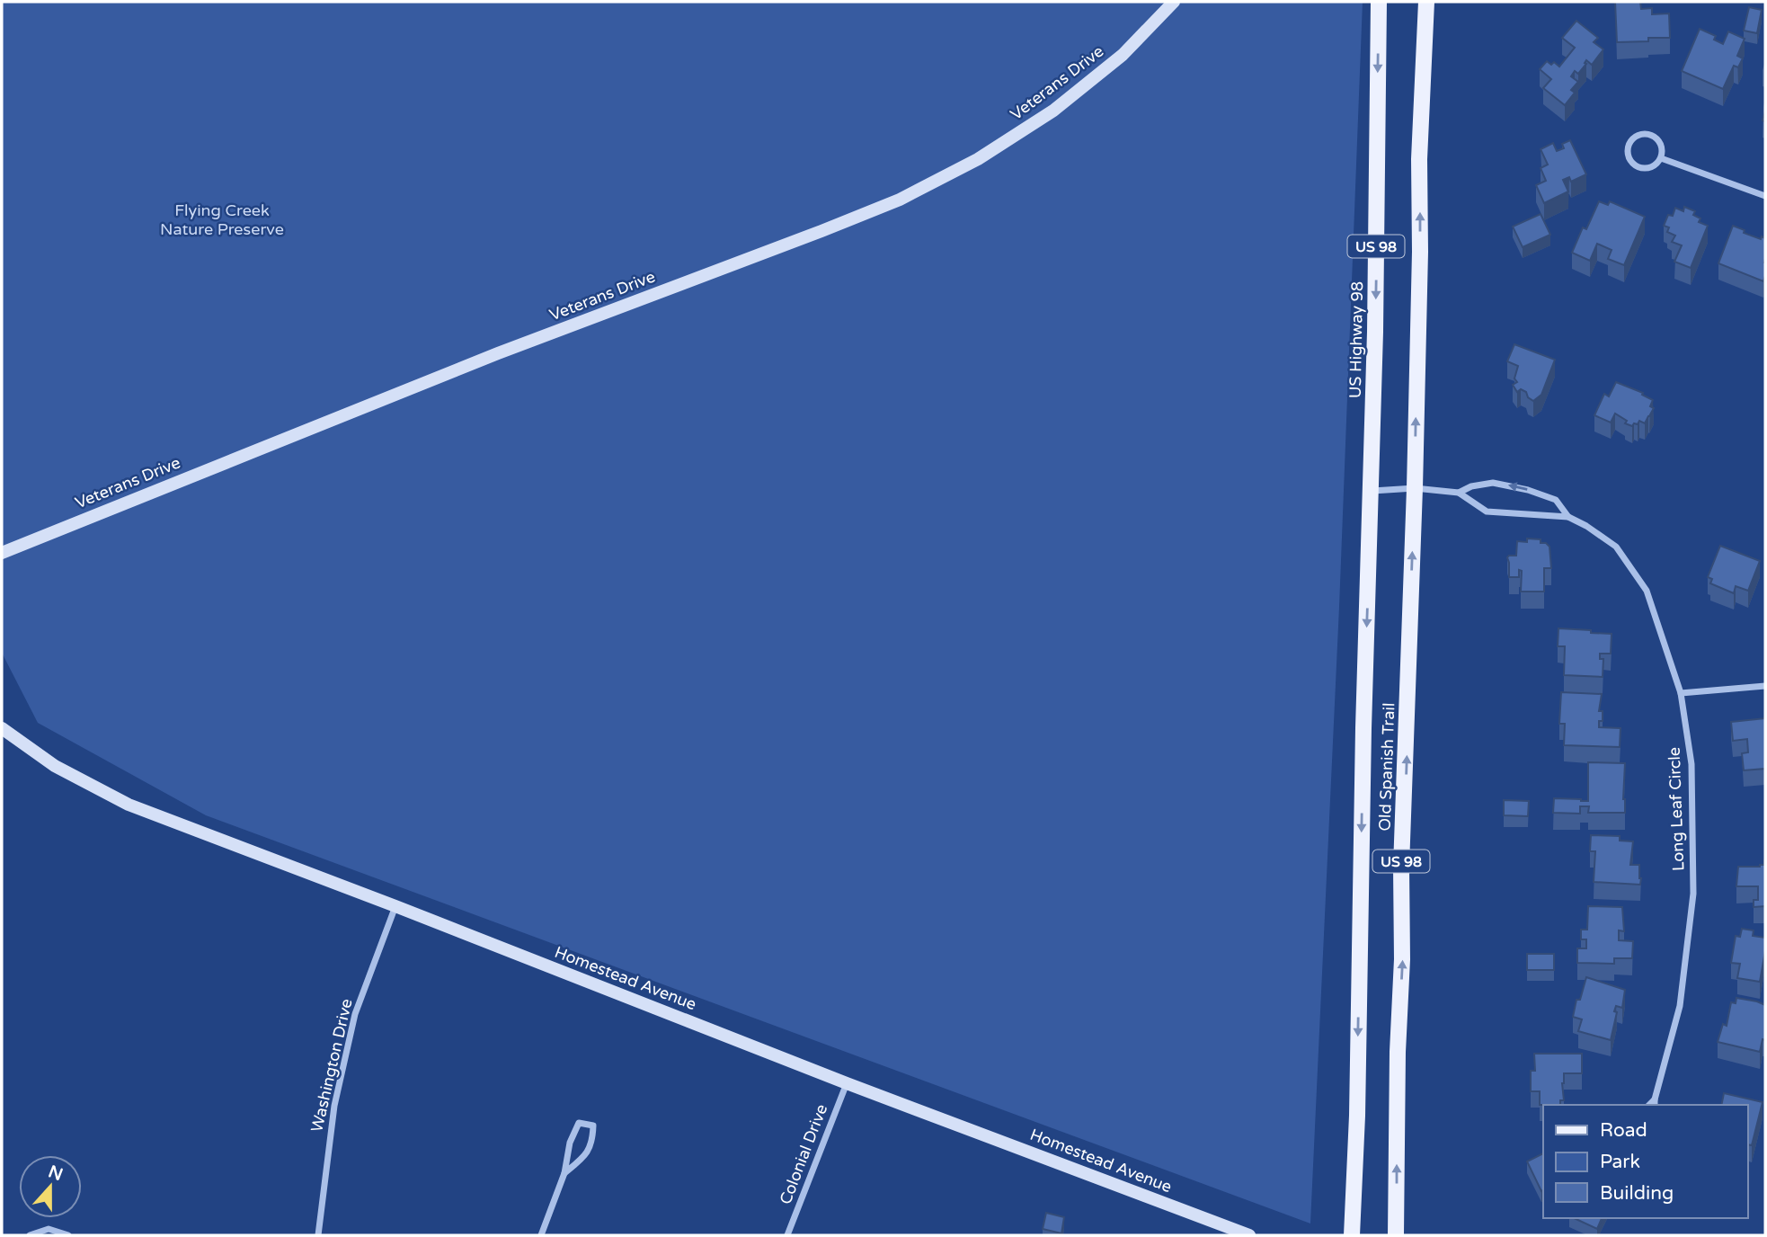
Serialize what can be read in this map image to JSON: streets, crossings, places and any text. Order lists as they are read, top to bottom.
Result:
{
  "streets": {
    "main road": ["US 98", "US Highway 98", "Old Spanish Trail"],
    "street": [
      "Veterans Drive",
      "Long Leaf Circle",
      "Homestead Avenue",
      "Washington Drive",
      "Colonial Drive"
    ]
  },
  "crossings": [
    ["US 98", "Old Spanish Trail"],
    ["US 98", "Long Leaf Circle"],
    ["US Highway 98", "Old Spanish Trail"],
    ["US Highway 98", "Long Leaf Circle"],
    ["Old Spanish Trail", "Long Leaf Circle"],
    ["Homestead Avenue", "Washington Drive"],
    ["Homestead Avenue", "Colonial Drive"]
  ],
  "parks": ["Flying Creek Nature Preserve"],
  "legend": ["Road", "Park", "Building"],
  "north": "top"
}
